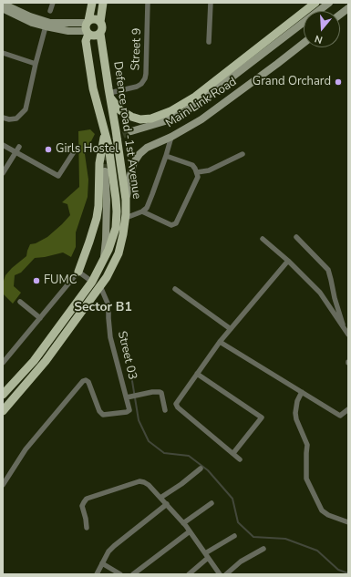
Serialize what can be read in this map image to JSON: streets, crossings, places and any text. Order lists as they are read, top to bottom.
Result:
{
  "streets": {
    "main road": ["Defence road -1st Avenue"],
    "street": ["Street 9", "Main Link Road", "Street 03"]
  },
  "crossings": [
    ["Street 9", "Defence road -1st Avenue"],
    ["Main Link Road", "Defence road -1st Avenue"],
    ["Defence road -1st Avenue", "Street 03"]
  ],
  "districts": ["Sector B1"],
  "places": ["Grand Orchard", "Girls Hostel", "FUMC"],
  "north": "bottom"
}
